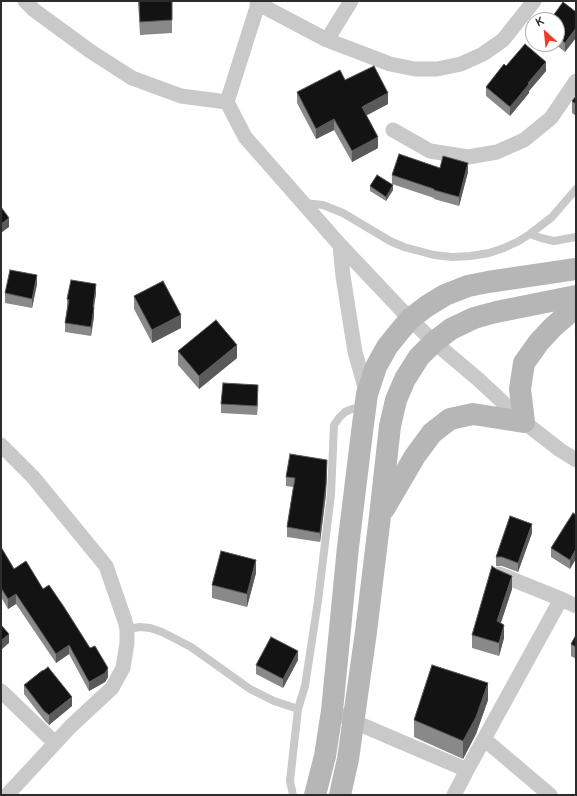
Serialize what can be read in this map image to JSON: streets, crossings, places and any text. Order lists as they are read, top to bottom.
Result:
{
  "north": "top left"
}
